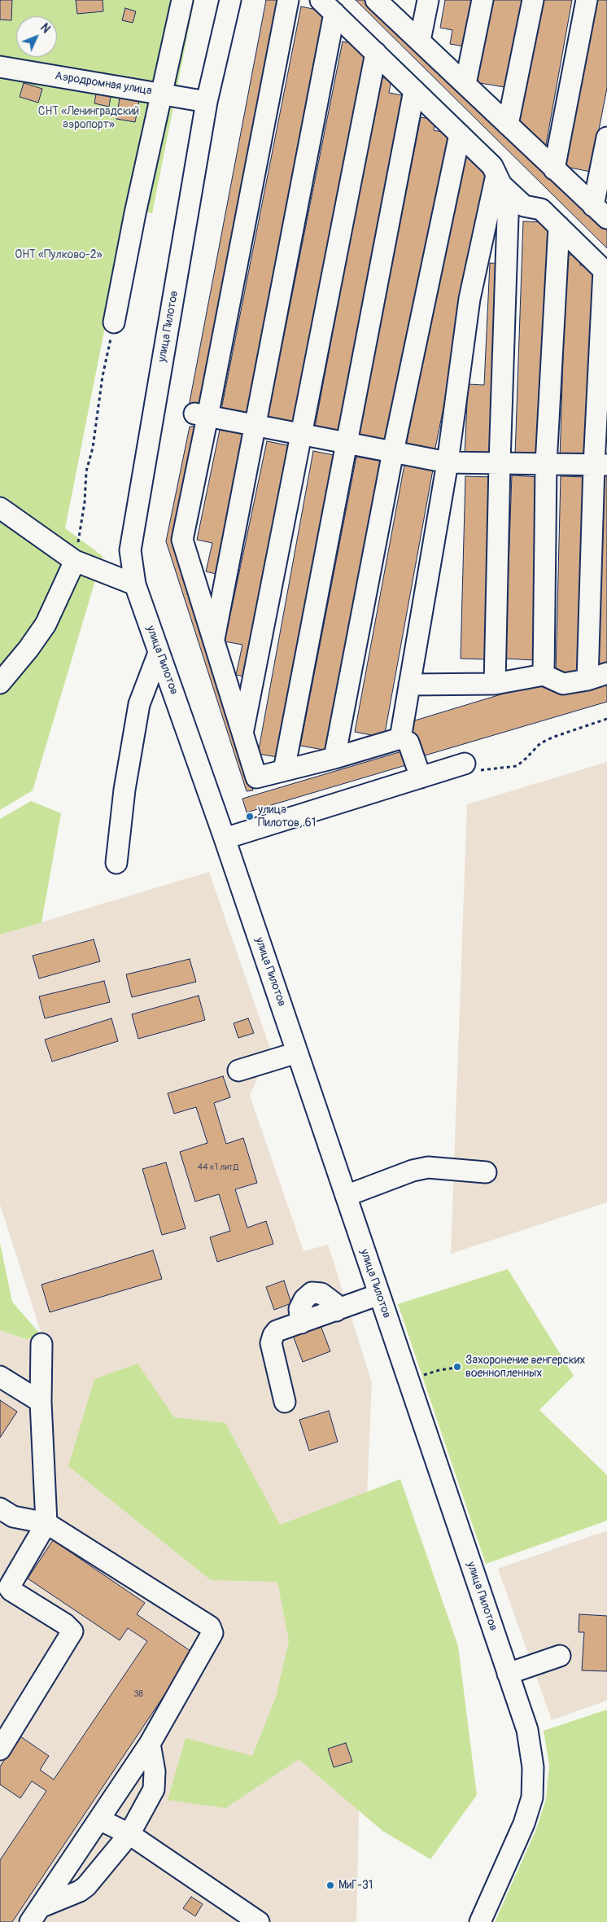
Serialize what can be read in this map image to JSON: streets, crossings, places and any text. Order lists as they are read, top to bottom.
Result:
{
  "streets": {
    "street": ["Аэродромная улица", "улица Пилотов"]
  },
  "crossings": [
    ["Аэродромная улица", "улица Пилотов"]
  ],
  "parks": ["СНТ «Ленинградский аэропорт»", "ОНТ «Пулково-2»"],
  "places": ["улица Пилотов, 61", "Захоронение венгерских военнопленных", "МиГ-31"],
  "house_numbers": ["44 к1 литД", "38"],
  "north": "top right"
}
